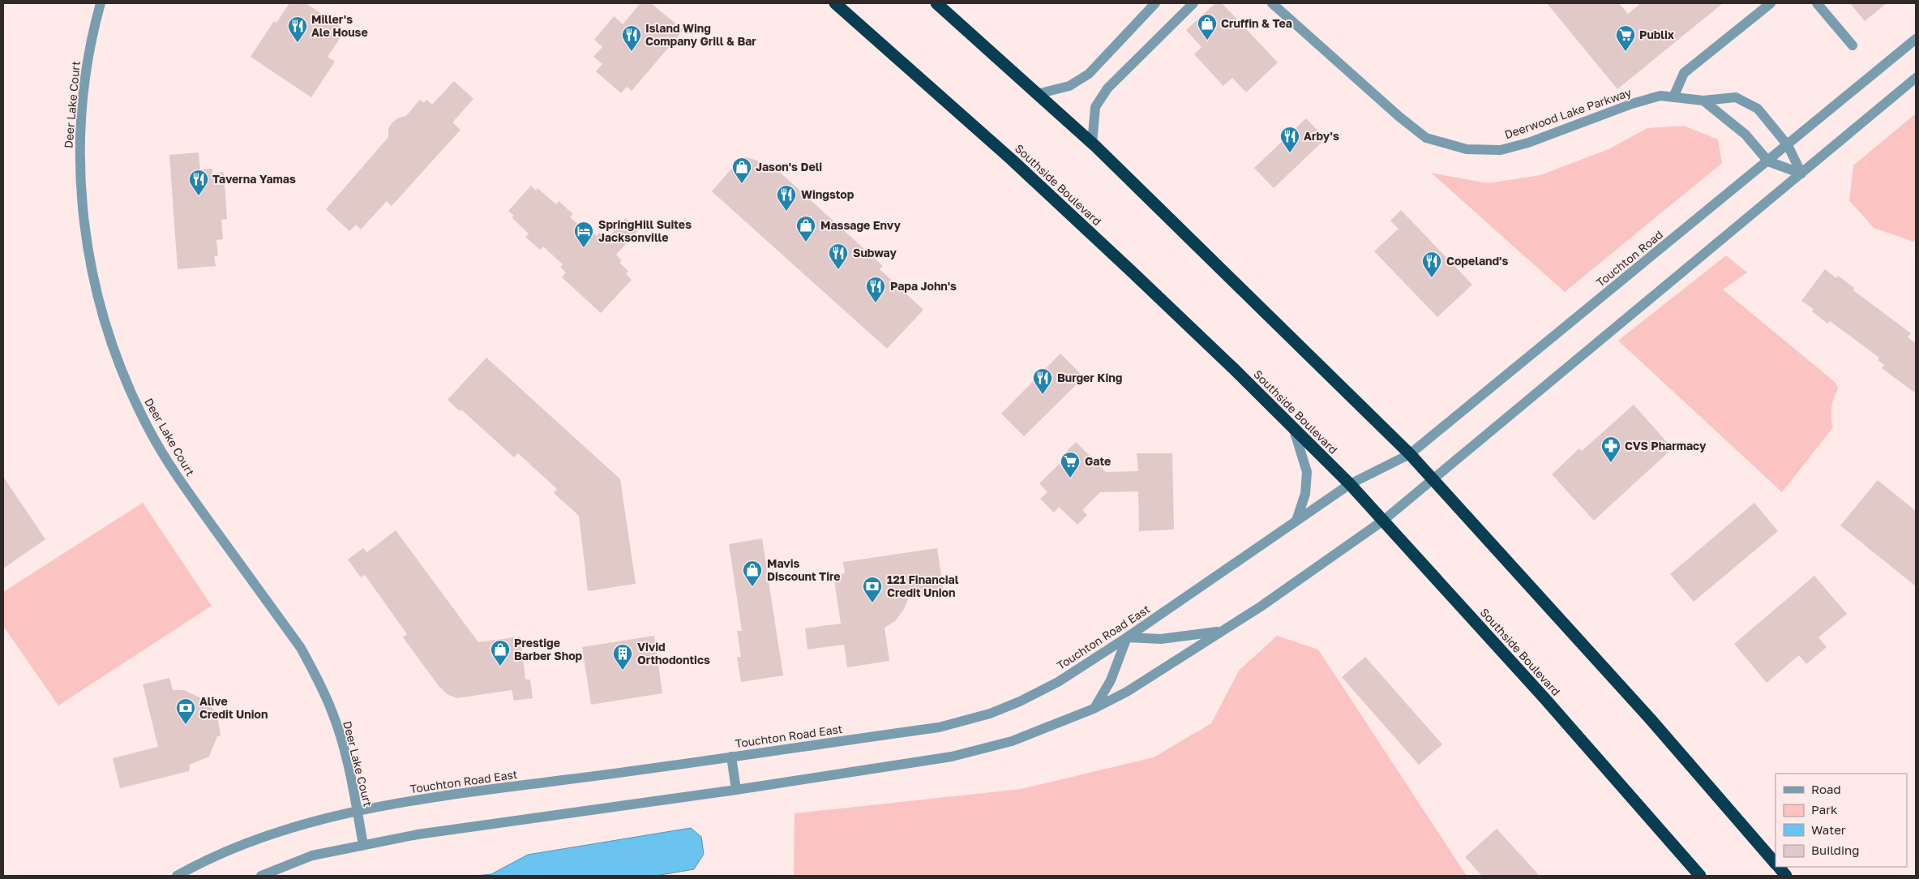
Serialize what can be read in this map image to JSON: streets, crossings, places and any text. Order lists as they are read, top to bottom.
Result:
{
  "streets": {
    "highway": ["Southside Boulevard"],
    "street": [
      "Deer Lake Court",
      "Deerwood Lake Parkway",
      "Touchton Road",
      "Touchton Road East"
    ]
  },
  "crossings": [
    ["Deer Lake Court", "Touchton Road East"],
    ["Deerwood Lake Parkway", "Touchton Road"],
    ["Southside Boulevard", "Touchton Road"],
    ["Southside Boulevard", "Touchton Road East"],
    ["Touchton Road", "Touchton Road East"]
  ],
  "places": {
    "shop": [
      "Cruffin & Tea",
      "Jason's Deli",
      "Massage Envy",
      "Mavis Discount Tire",
      "Prestige Barber Shop"
    ],
    "restaurant": [
      "Miller's Ale House",
      "Island Wing Company Grill & Bar",
      "Arby's",
      "Taverna Yamas",
      "Wingstop",
      "Subway",
      "Copeland's",
      "Papa John's",
      "Burger King"
    ],
    "supermarket": ["Publix", "Gate"],
    "hotel": ["SpringHill Suites Jacksonville"],
    "pharmacy": ["CVS Pharmacy"],
    "bank": ["121 Financial Credit Union", "Alive Credit Union"],
    "building": ["Vivid Orthodontics"]
  },
  "legend": [
    "Road",
    "Park",
    "Water",
    "Building"
  ]
}
